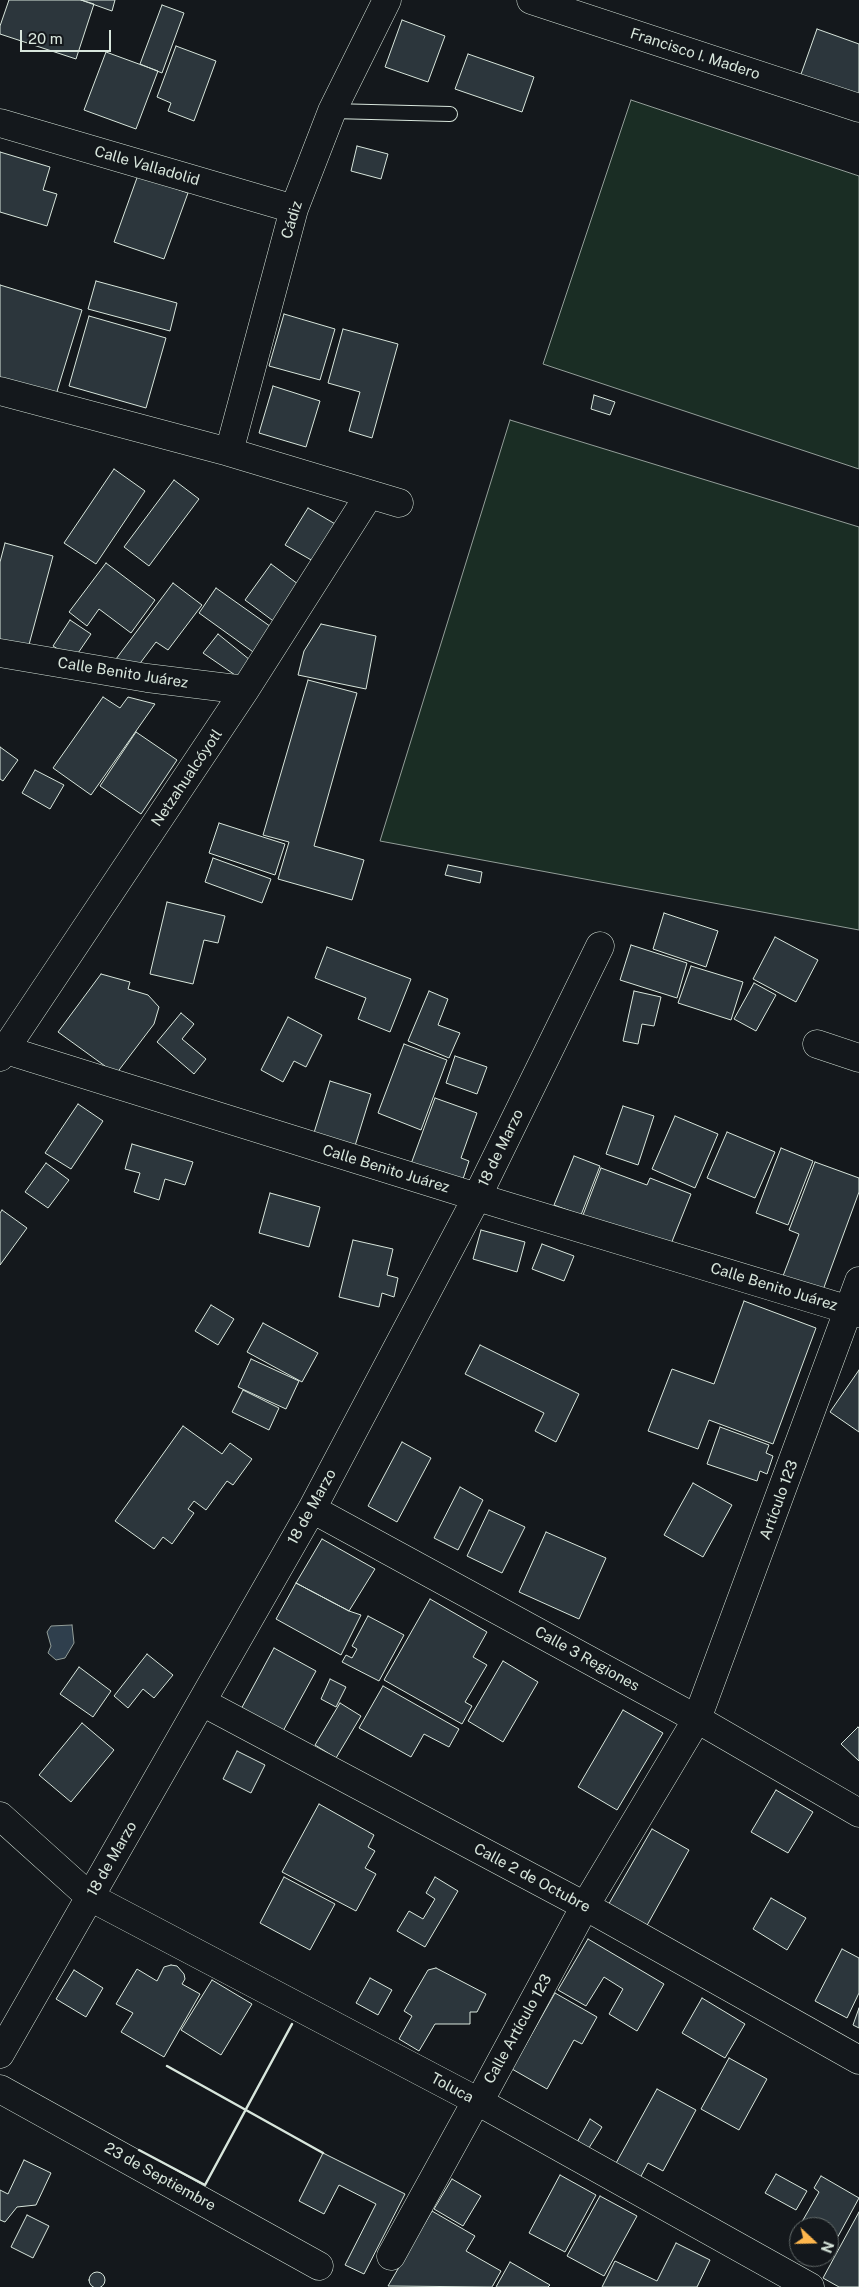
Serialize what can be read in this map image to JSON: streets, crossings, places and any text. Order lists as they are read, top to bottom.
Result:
{
  "streets": {
    "street": [
      "Francisco I. Madero",
      "Calle Valladolid",
      "Cádiz",
      "Calle Benito Juárez",
      "Netzahualcóyotl",
      "18 de Marzo",
      "Artículo 123",
      "Calle 3 Regiones",
      "Calle 2 de Octubre",
      "Calle Artículo 123",
      "Toluca",
      "23 de Septiembre"
    ]
  },
  "crossings": [
    ["Calle Valladolid", "Cádiz"],
    ["Calle Benito Juárez", "Netzahualcóyotl"],
    ["Calle Benito Juárez", "18 de Marzo"],
    ["Calle Benito Juárez", "Artículo 123"],
    ["18 de Marzo", "Calle 3 Regiones"],
    ["18 de Marzo", "Calle 2 de Octubre"],
    ["18 de Marzo", "Toluca"],
    ["Artículo 123", "Calle 3 Regiones"],
    ["Artículo 123", "Calle 2 de Octubre"],
    ["Artículo 123", "Calle Artículo 123"],
    ["Calle 2 de Octubre", "Calle Artículo 123"],
    ["Calle Artículo 123", "Toluca"]
  ],
  "scale_bar": "20 m",
  "north": "right"
}
